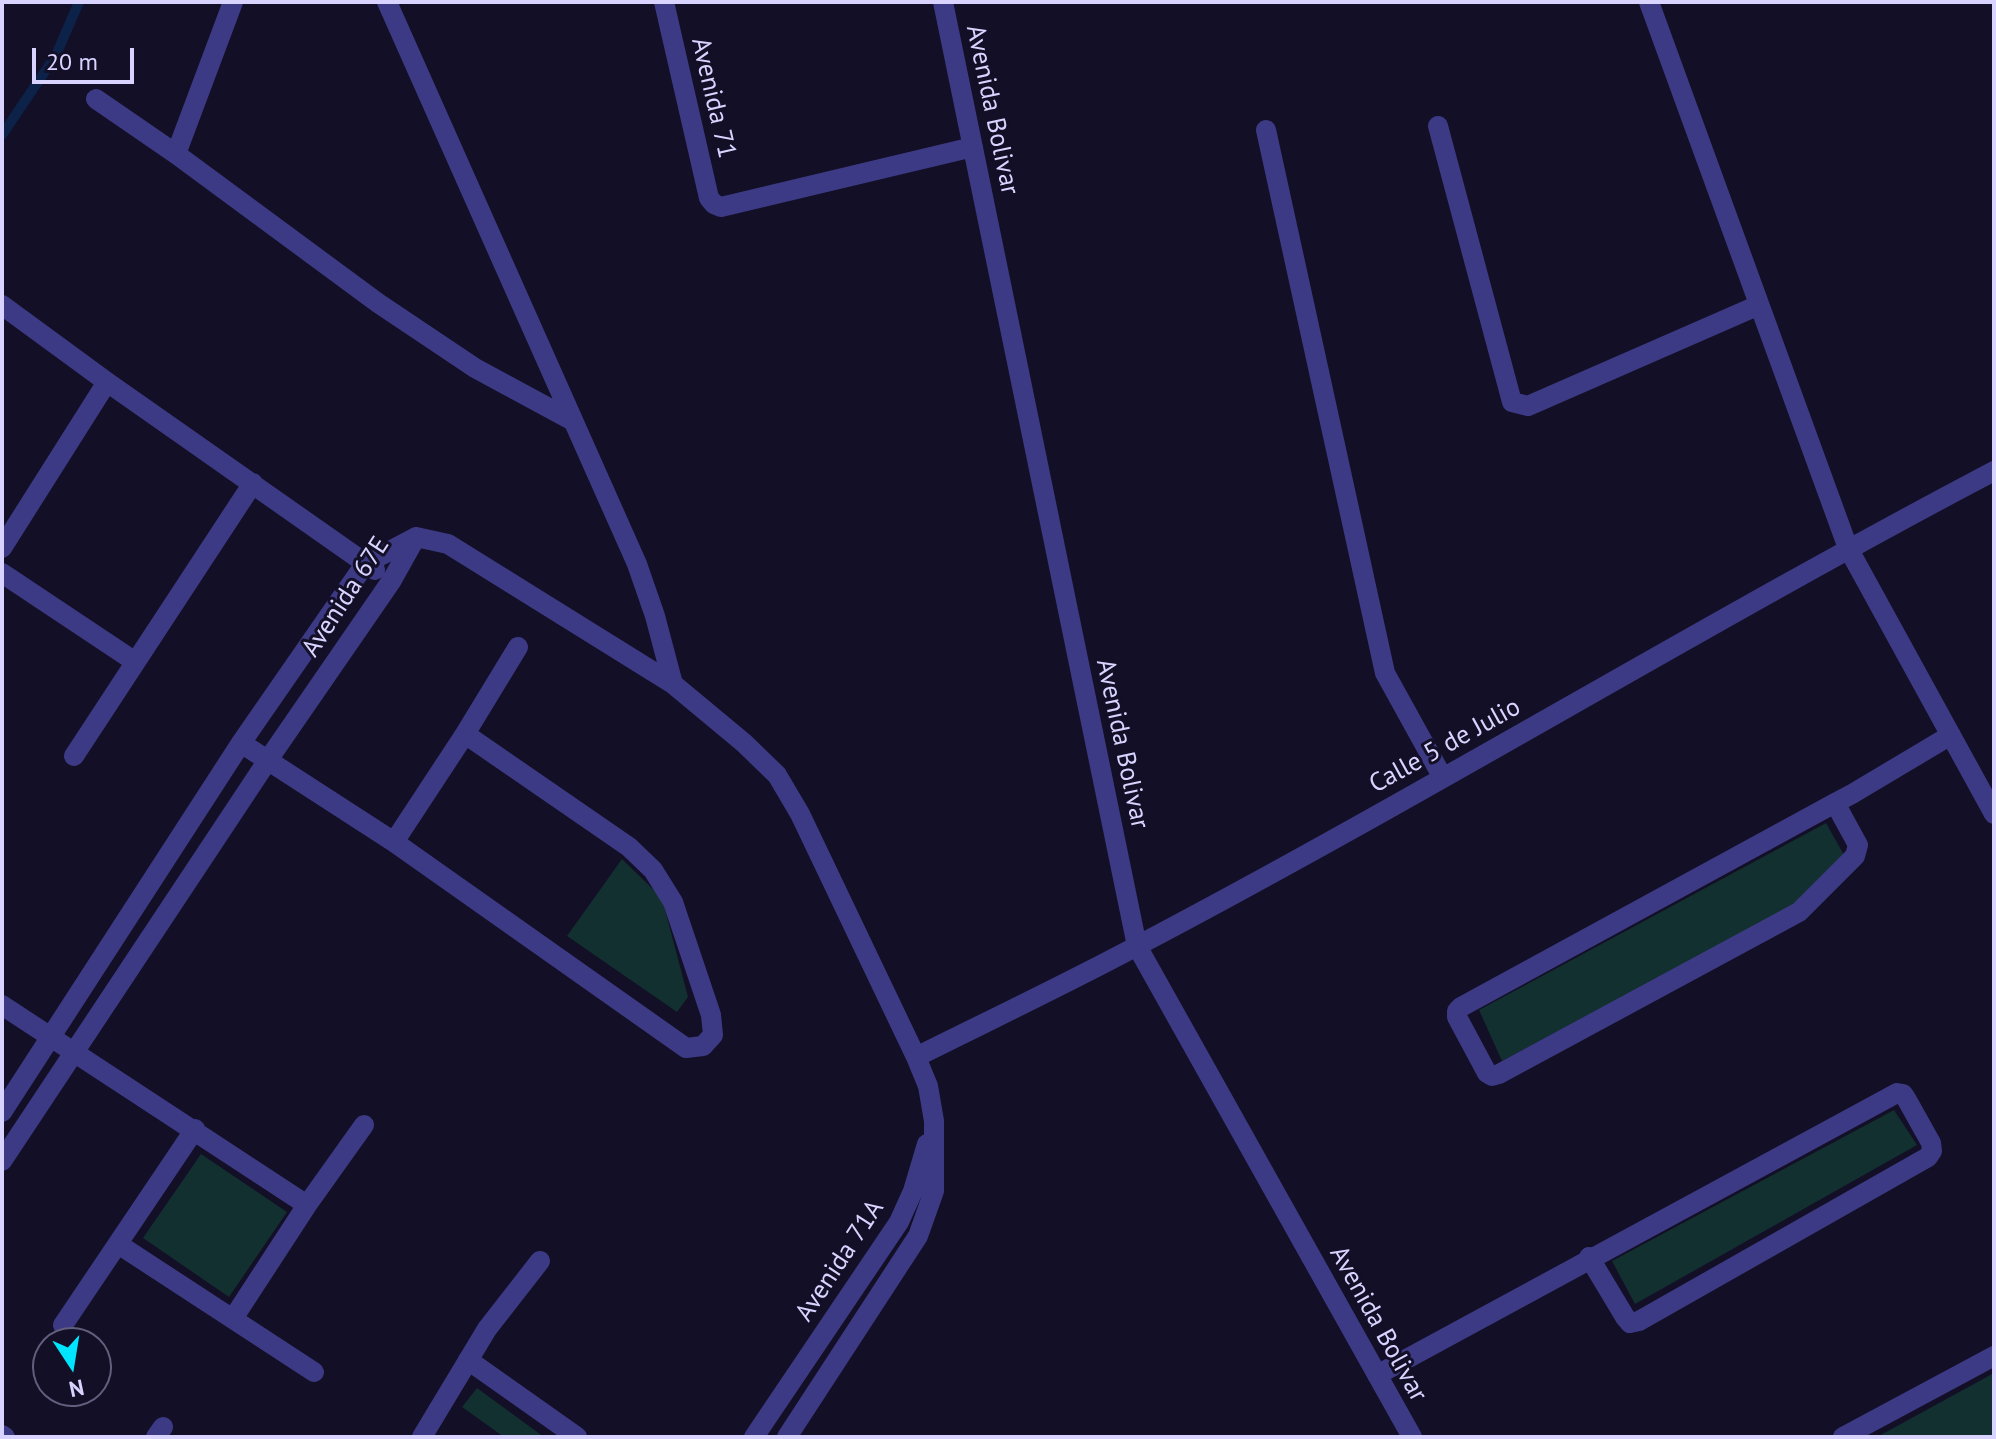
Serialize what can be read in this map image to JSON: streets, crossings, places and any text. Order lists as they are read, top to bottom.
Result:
{
  "streets": {
    "street": [
      "Avenida 71",
      "Avenida Bolivar",
      "Avenida 67E",
      "Calle 5 de Julio",
      "Avenida 71A"
    ]
  },
  "crossings": [
    ["Avenida 71", "Avenida Bolivar"],
    ["Avenida Bolivar", "Calle 5 de Julio"]
  ],
  "scale_bar": "20 m",
  "north": "bottom"
}
